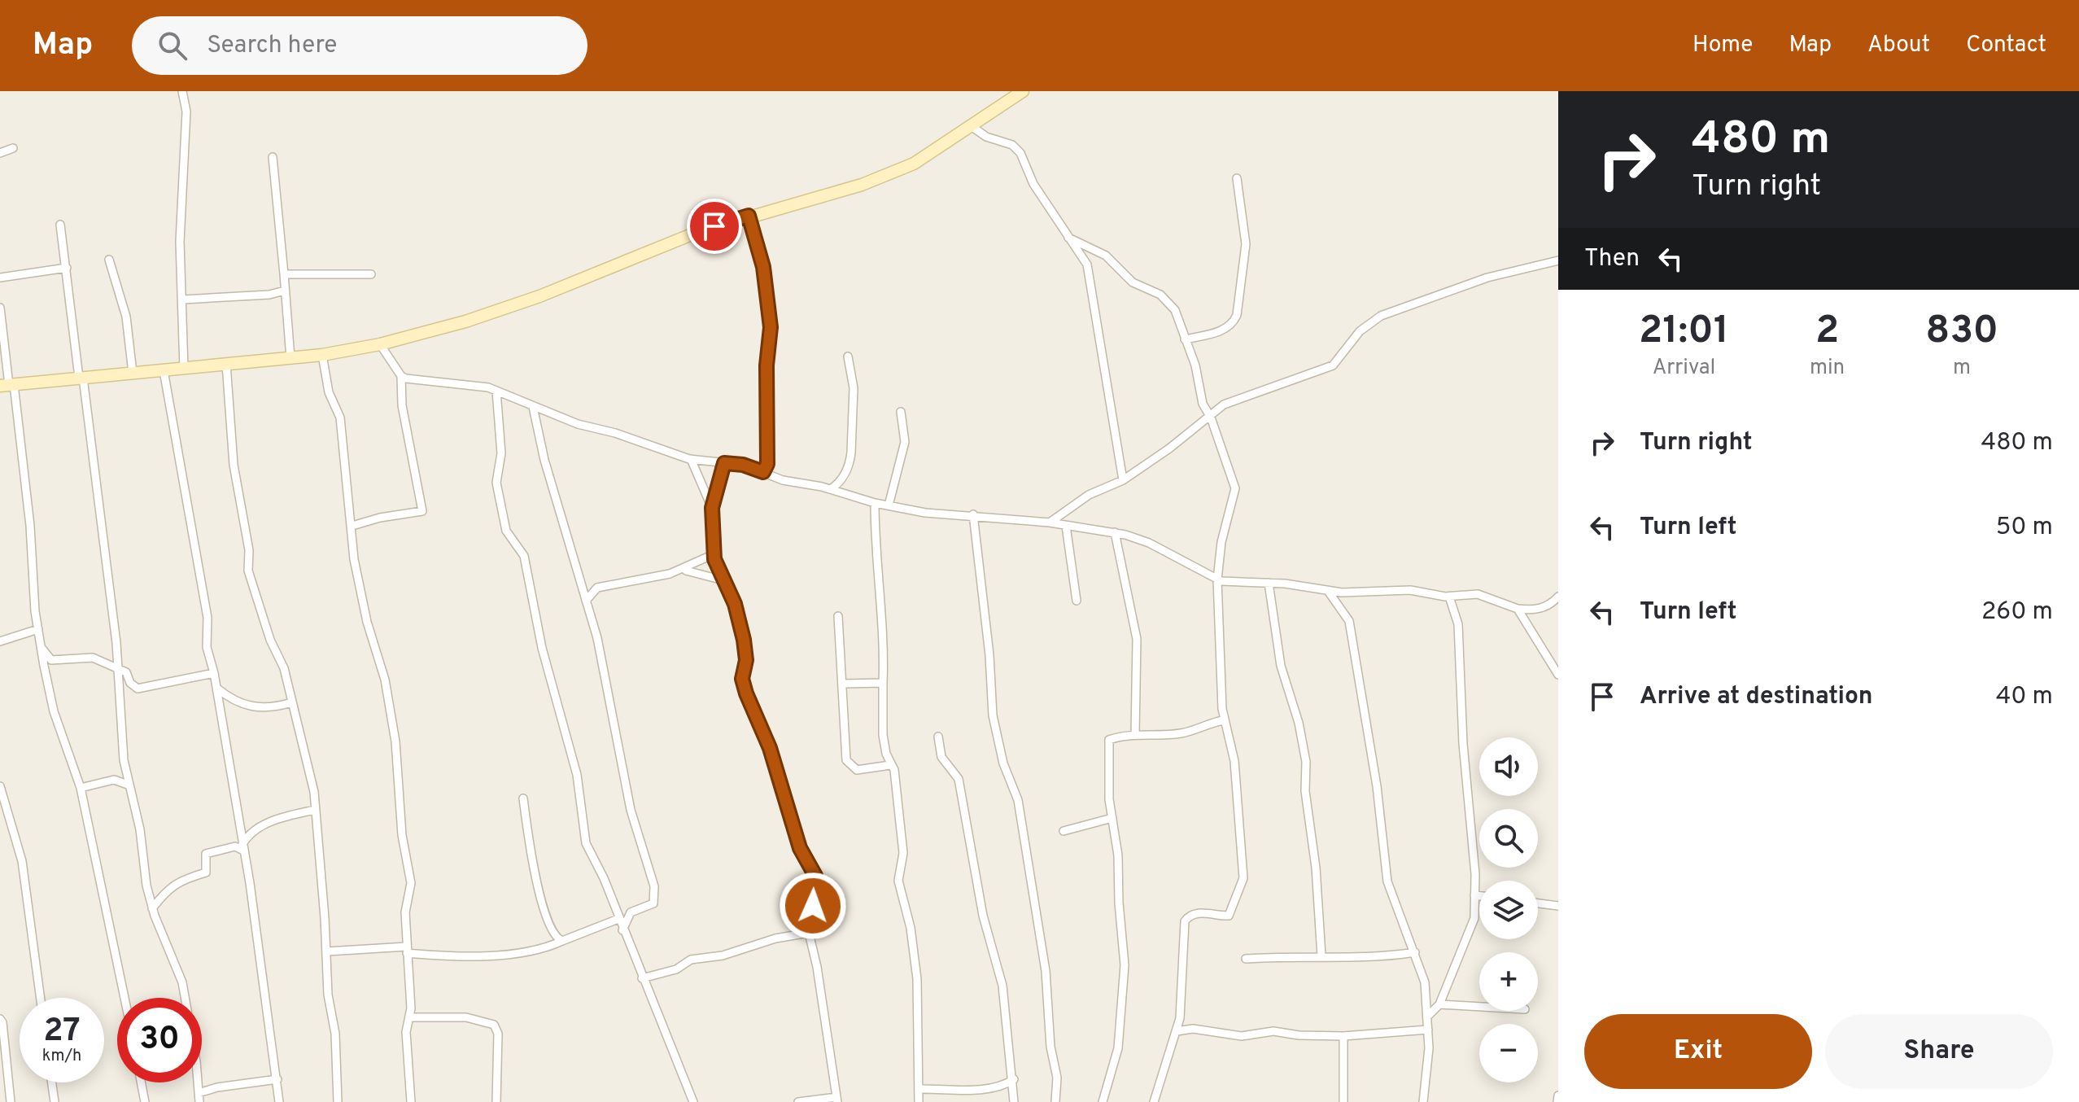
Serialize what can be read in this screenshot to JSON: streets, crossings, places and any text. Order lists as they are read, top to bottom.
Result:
{
  "page": {
    "header": "Map",
    "search": "Search here",
    "nav": [
      "Home",
      "Map",
      "About",
      "Contact"
    ],
    "turn": ["480 m", "Turn right"],
    "then": "Then",
    "eta": [
      "21:01",
      "Arrival",
      "2",
      "min",
      "830",
      "m"
    ],
    "list": [
      {
        "name": "Turn right",
        "value": "480 m"
      },
      {
        "name": "Turn left",
        "value": "50 m"
      },
      {
        "name": "Turn left",
        "value": "260 m"
      },
      {
        "name": "Arrive at destination",
        "value": "40 m"
      }
    ],
    "map_buttons": ["+", "−"],
    "speed": "27 km/h",
    "limit": "30",
    "buttons": ["Exit", "Share"]
  }
}
